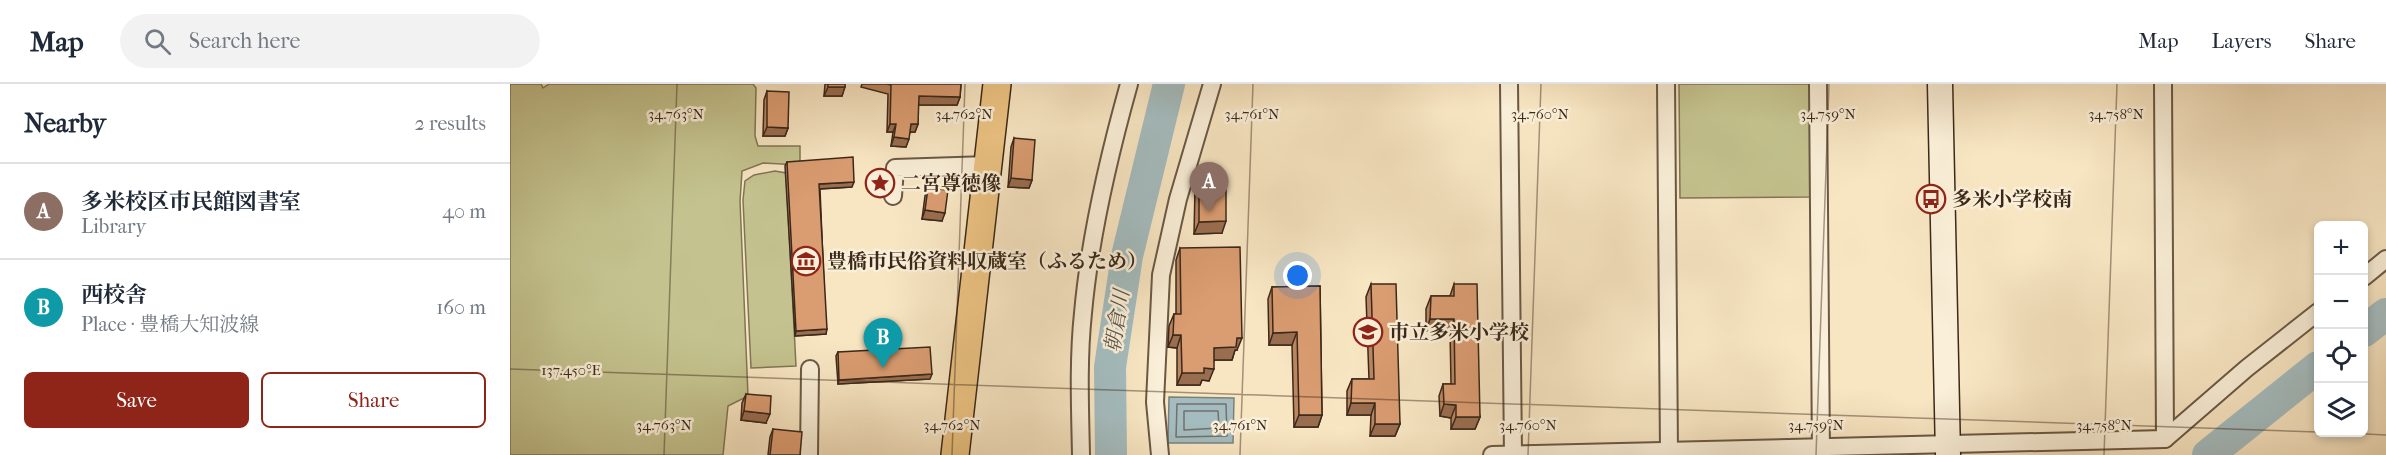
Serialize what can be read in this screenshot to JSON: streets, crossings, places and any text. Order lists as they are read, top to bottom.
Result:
{
  "water": ["朝倉川"],
  "places": {
    "place": ["二宮尊徳像"],
    "bus stop": ["多米小学校南"],
    "museum": ["豊橋市民俗資料収蔵室（ふるため）"],
    "school or university": ["市立多米小学校"]
  },
  "page": {
    "header": "Map",
    "search": "Search here",
    "nav": ["Map", "Layers", "Share"],
    "heading": ["Nearby", "2 results"],
    "list": [
      {
        "mark": "A",
        "name": "多米校区市民館図書室",
        "note": "Library",
        "value": "40 m"
      },
      {
        "mark": "B",
        "name": "西校舎",
        "note": "Place · 豊橋大知波線",
        "value": "160 m"
      }
    ],
    "pins": ["A", "B"],
    "map_buttons": ["+", "−"],
    "buttons": ["Save", "Share"]
  },
  "coordinates": [
    "34.763°N",
    "34.762°N",
    "34.761°N",
    "34.760°N",
    "34.759°N",
    "34.758°N",
    "137.450°E"
  ]
}
